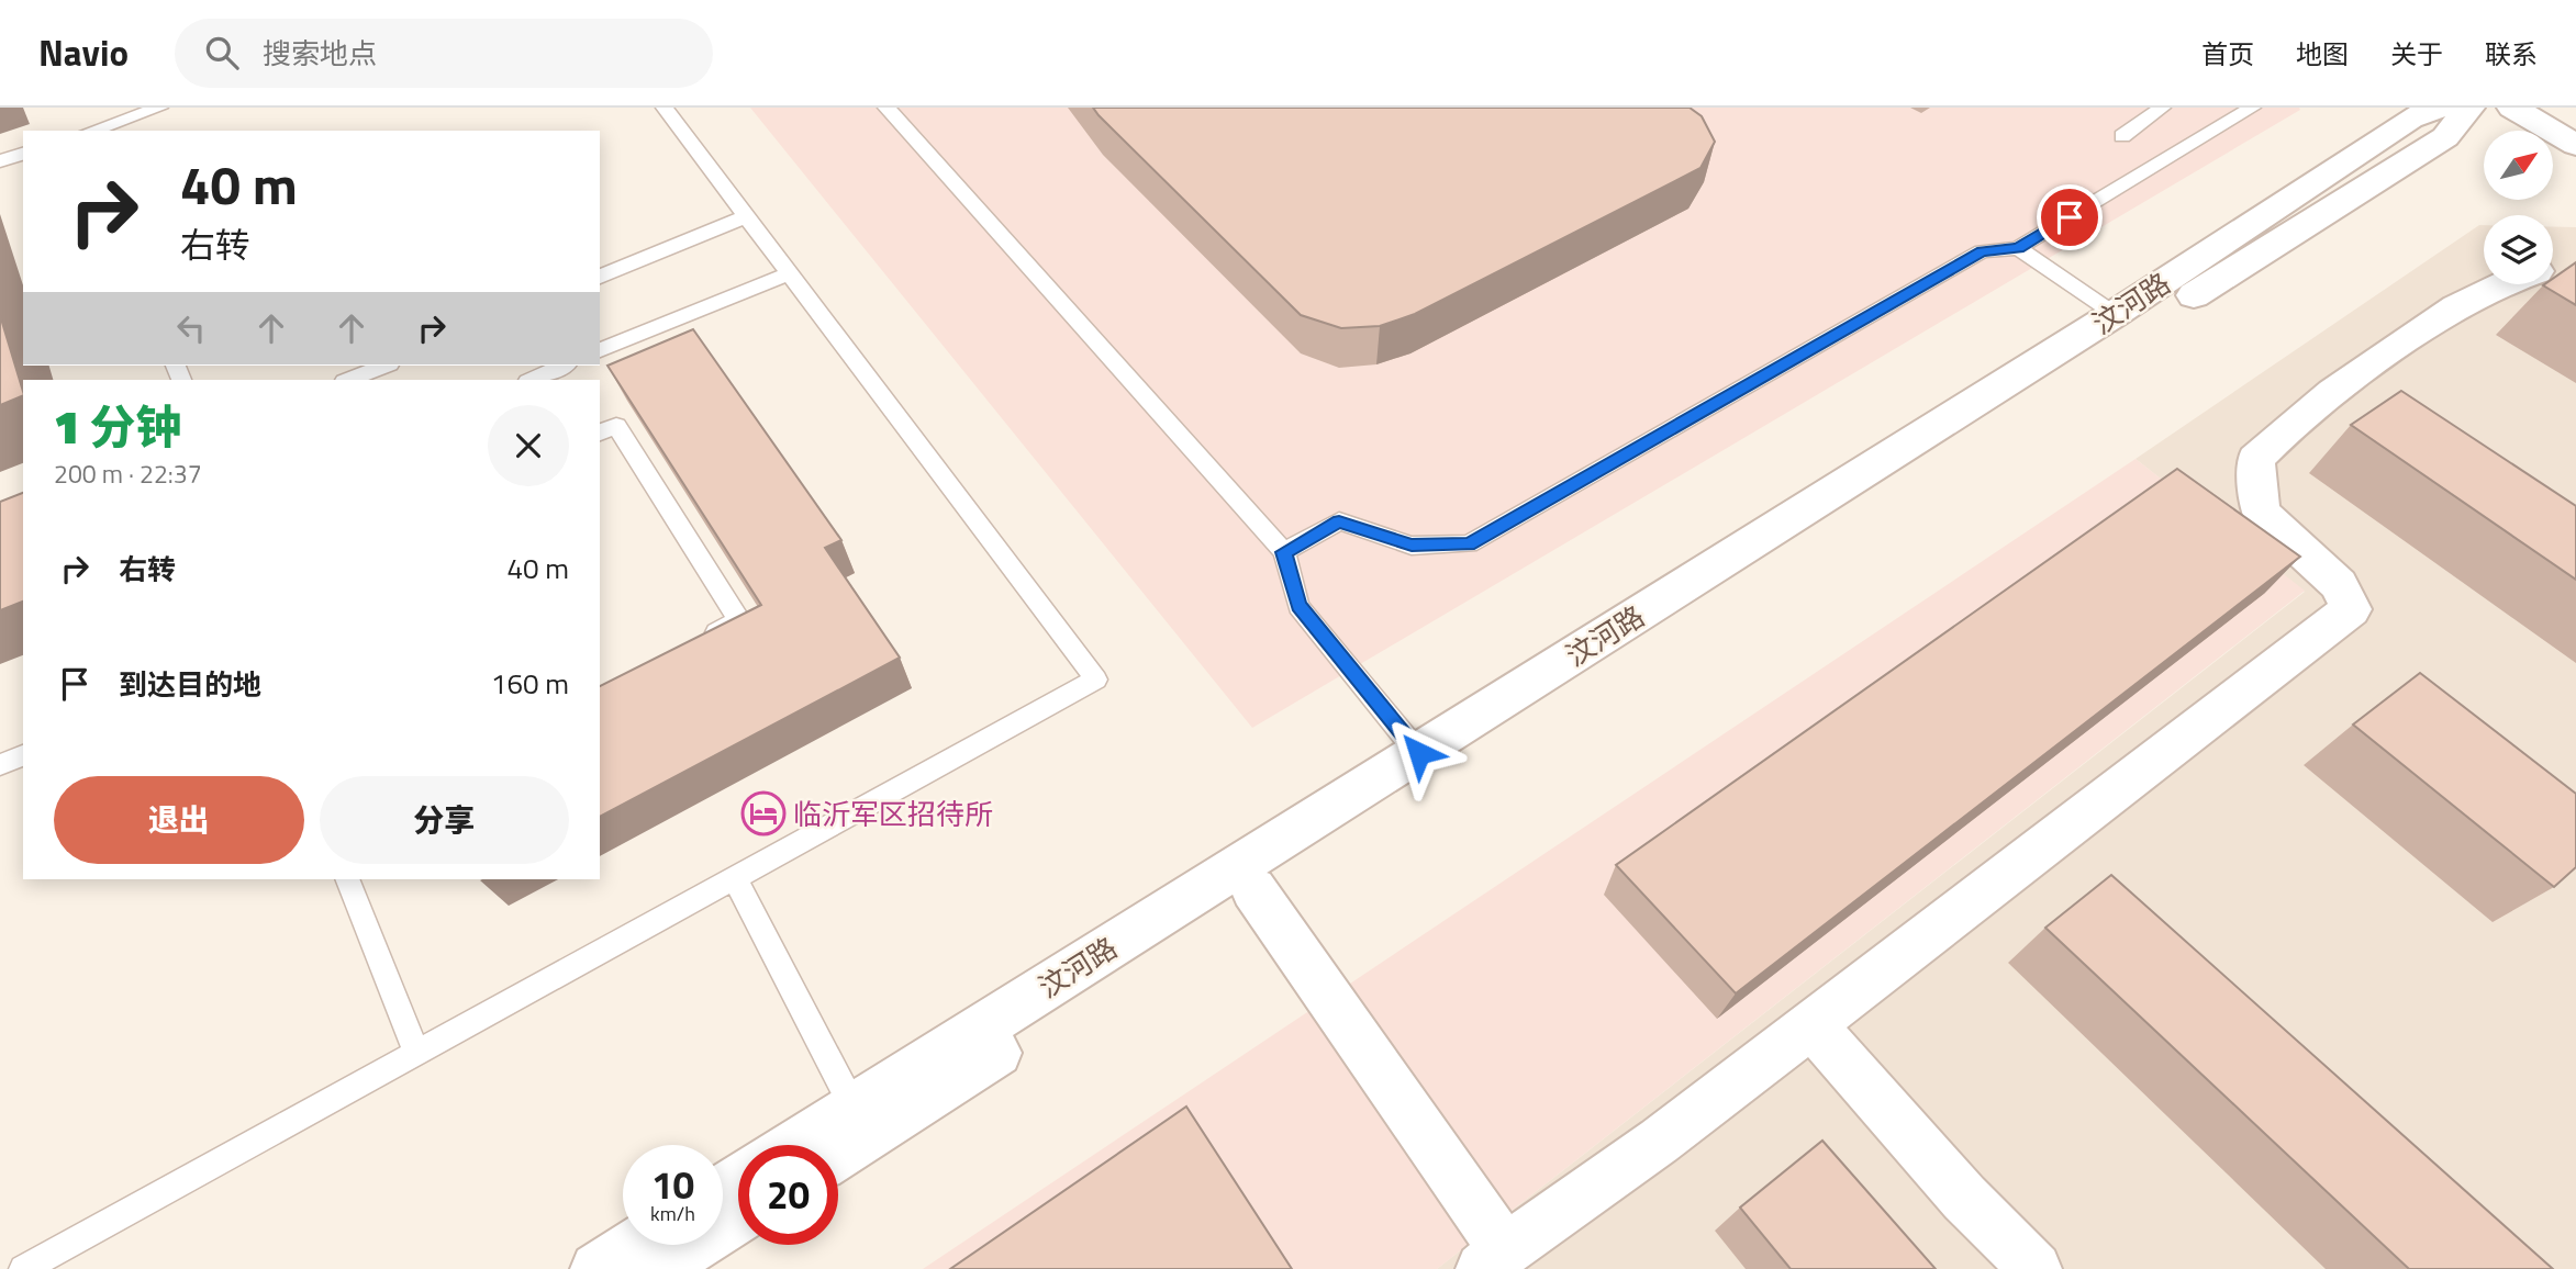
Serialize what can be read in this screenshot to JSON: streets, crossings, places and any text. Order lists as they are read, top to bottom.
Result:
{
  "streets": {
    "street": ["汶河路"]
  },
  "places": {
    "hotel": ["临沂军区招待所"]
  },
  "north": "top right",
  "page": {
    "header": "Navio",
    "search": "搜索地点",
    "nav": [
      "首页",
      "地图",
      "关于",
      "联系"
    ],
    "turn": ["40 m", "右转"],
    "heading": ["1 分钟", "200 m · 22:37"],
    "list": [
      {
        "name": "右转",
        "value": "40 m"
      },
      {
        "name": "到达目的地",
        "value": "160 m"
      }
    ],
    "buttons": ["退出", "分享"],
    "speed": "10 km/h",
    "limit": "20"
  }
}
